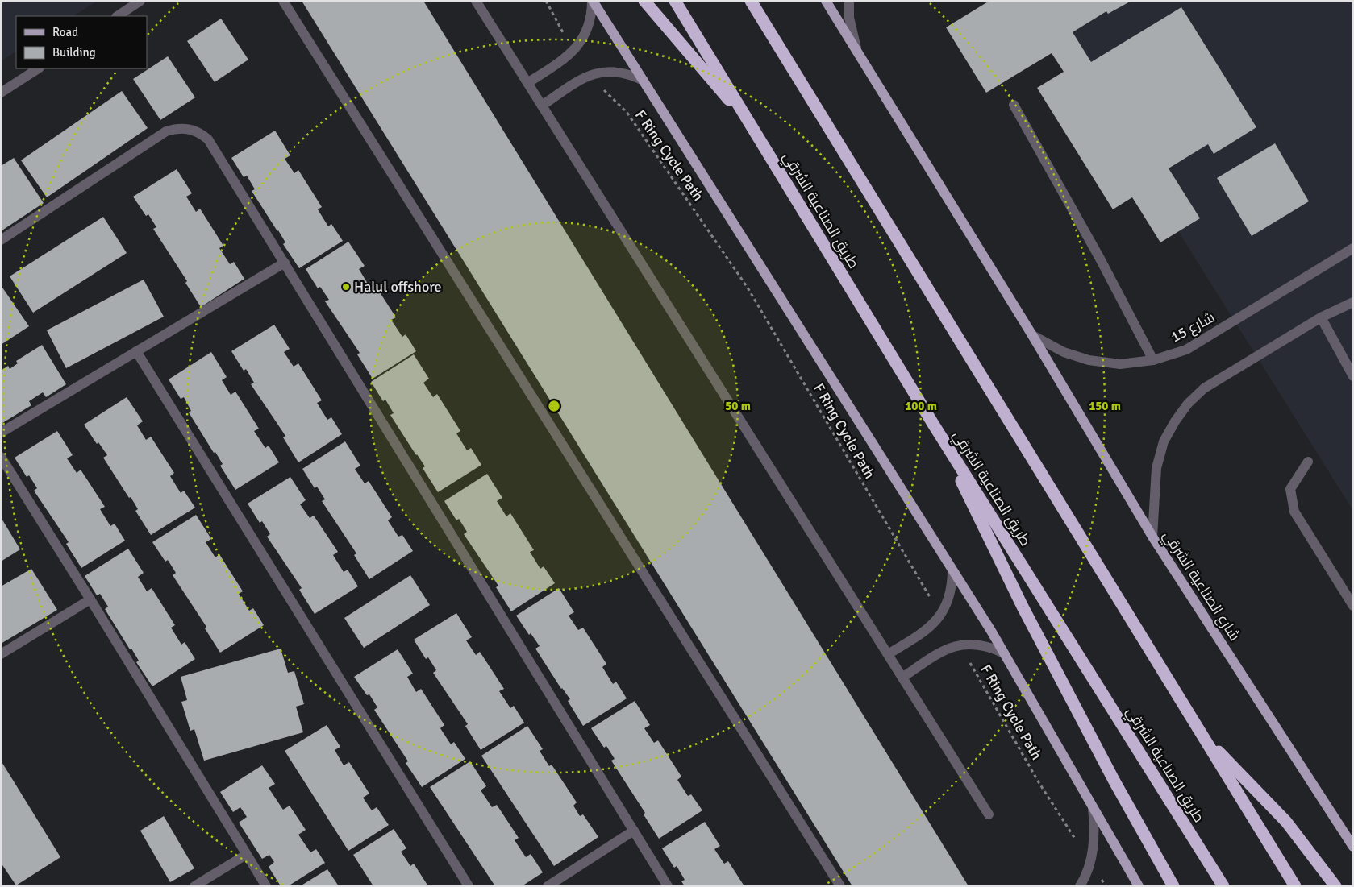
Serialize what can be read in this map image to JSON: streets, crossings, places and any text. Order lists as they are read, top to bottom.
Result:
{
  "streets": {
    "highway": ["طريق الصناعية الشرقي"],
    "main road": ["شارع الصناعية الشرقي"],
    "street": ["شارع 15"],
    "path": ["F Ring Cycle Path"]
  },
  "crossings": [
    ["شارع 15", "شارع الصناعية الشرقي"]
  ],
  "places": ["Halul offshore"],
  "legend": ["Road", "Building"],
  "rings": ["50 m", "100 m", "150 m"]
}
